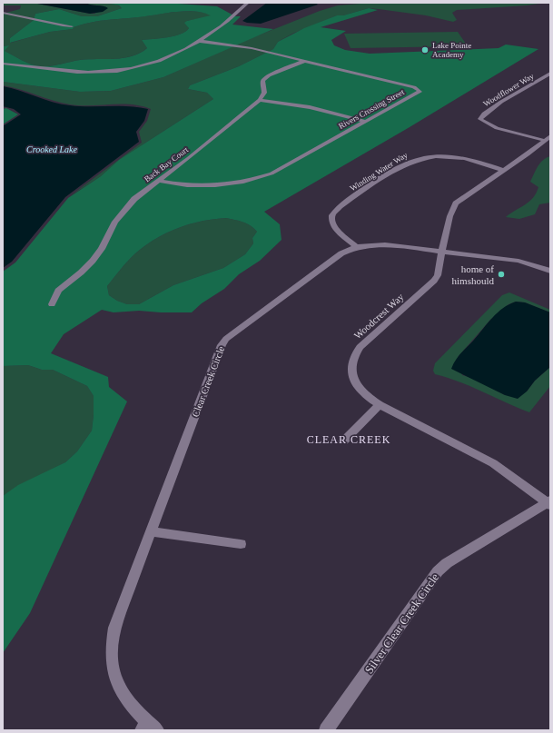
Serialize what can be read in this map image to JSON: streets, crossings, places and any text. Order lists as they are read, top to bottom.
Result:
{
  "streets": {
    "street": [
      "Woodflower Way",
      "Rivers Crossing Street",
      "Back Bay Court",
      "Winding Water Way",
      "Woodcrest Way",
      "Clear Creek Circle",
      "Silver Clear Creek Circle"
    ]
  },
  "crossings": [
    ["Woodflower Way", "Woodcrest Way"],
    ["Rivers Crossing Street", "Back Bay Court"],
    ["Winding Water Way", "Woodcrest Way"],
    ["Winding Water Way", "Clear Creek Circle"],
    ["Woodcrest Way", "Clear Creek Circle"],
    ["Woodcrest Way", "Silver Clear Creek Circle"]
  ],
  "districts": ["CLEAR CREEK"],
  "water": ["Crooked Lake"],
  "places": ["Lake Pointe Academy", "home of himshould"]
}
